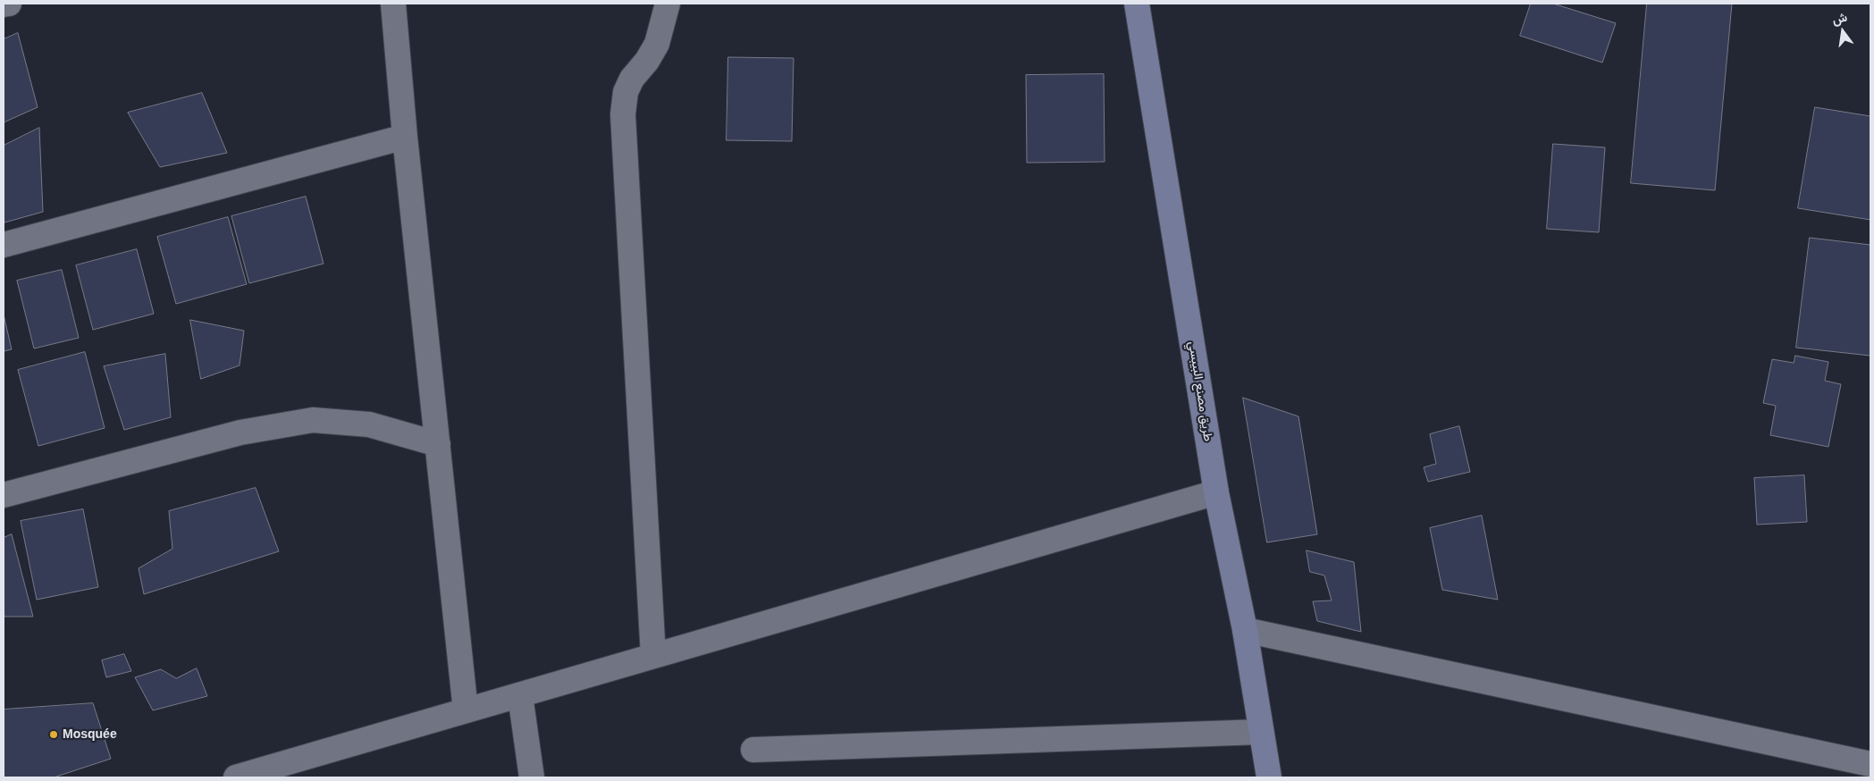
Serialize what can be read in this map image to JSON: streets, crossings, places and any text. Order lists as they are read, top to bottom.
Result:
{
  "streets": {
    "main road": ["طريق مصنع البيبسي"]
  },
  "places": ["Mosquée"],
  "north": "top"
}
